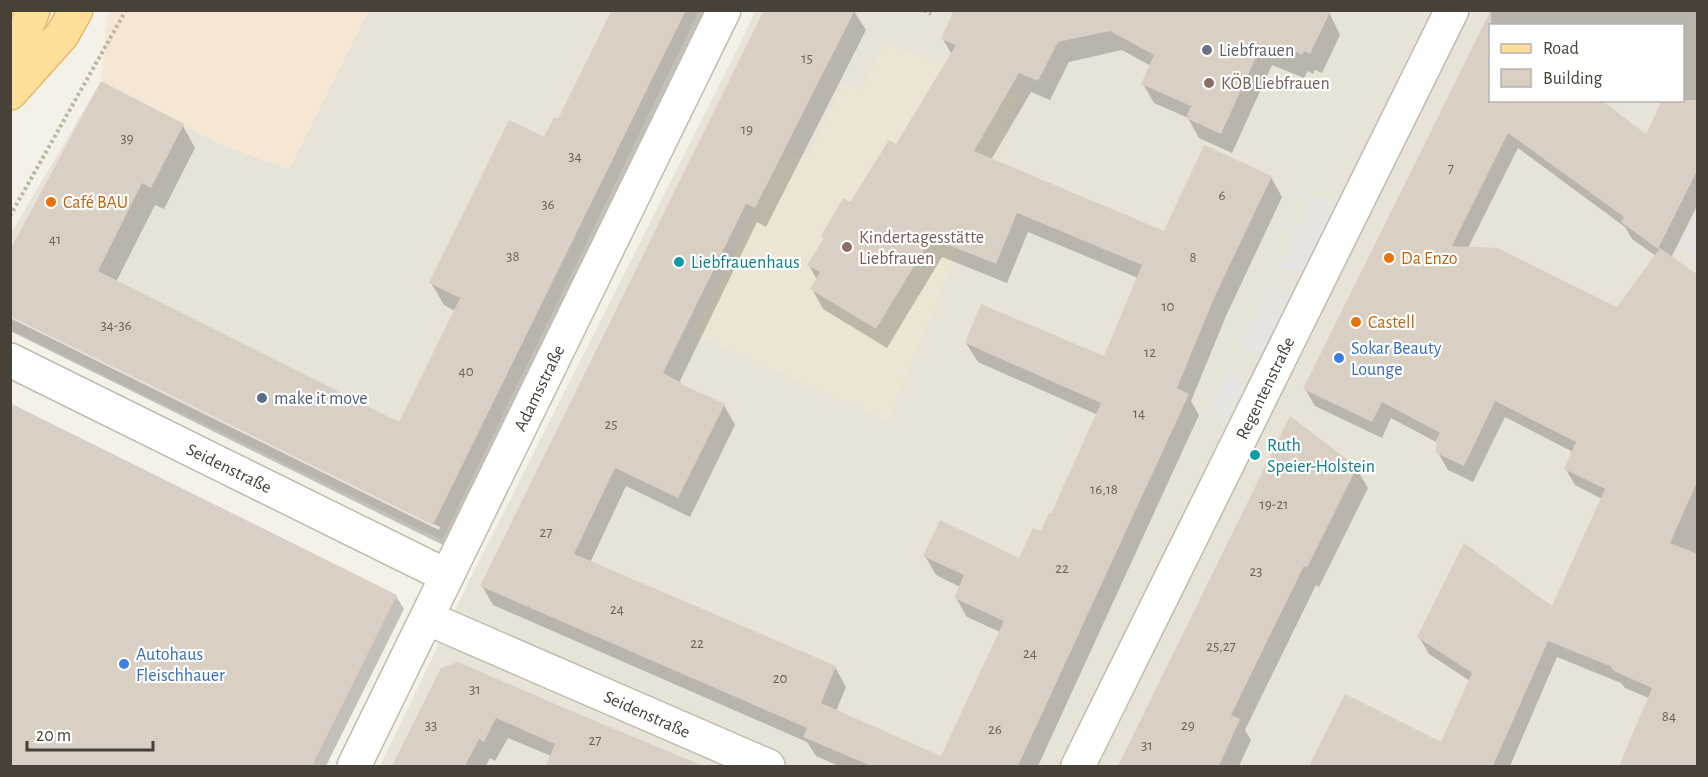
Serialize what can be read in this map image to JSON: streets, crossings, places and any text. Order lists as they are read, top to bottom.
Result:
{
  "streets": {
    "street": ["Adamsstraße", "Regentenstraße", "Seidenstraße"]
  },
  "crossings": [
    ["Adamsstraße", "Seidenstraße"]
  ],
  "places": [
    "Liebfrauen",
    "KÖB Liebfrauen",
    "Café BAU",
    "Kindertagesstätte Liebfrauen",
    "Da Enzo",
    "Liebfrauenhaus",
    "Castell",
    "Sokar Beauty Lounge",
    "make it move",
    "Ruth Speier-Holstein",
    "Autohaus Fleischhauer"
  ],
  "house_numbers": [
    "15",
    "19",
    "39",
    "34",
    "7",
    "6",
    "36",
    "41",
    "38",
    "8",
    "10",
    "34-36",
    "12",
    "40",
    "14",
    "25",
    "16,18",
    "19-21",
    "27",
    "22",
    "23",
    "24",
    "22",
    "25,27",
    "24",
    "20",
    "31",
    "84",
    "33",
    "29",
    "26",
    "27",
    "31"
  ],
  "legend": ["Road", "Building"],
  "scale_bar": "20 m"
}
